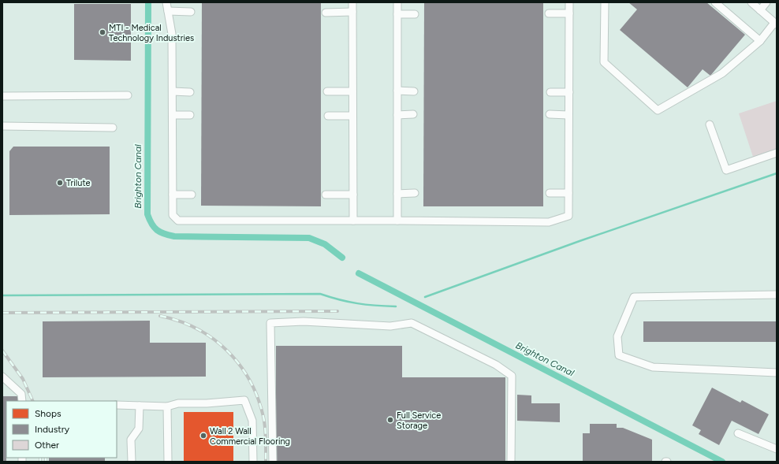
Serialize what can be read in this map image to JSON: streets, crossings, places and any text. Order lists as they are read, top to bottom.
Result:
{
  "water": ["Brighton Canal"],
  "places": [
    "MTI - Medical Technology Industries",
    "Trilute",
    "Full Service Storage",
    "Wall 2 Wall Commercial Flooring"
  ],
  "legend": ["Shops", "Industry", "Other"]
}
